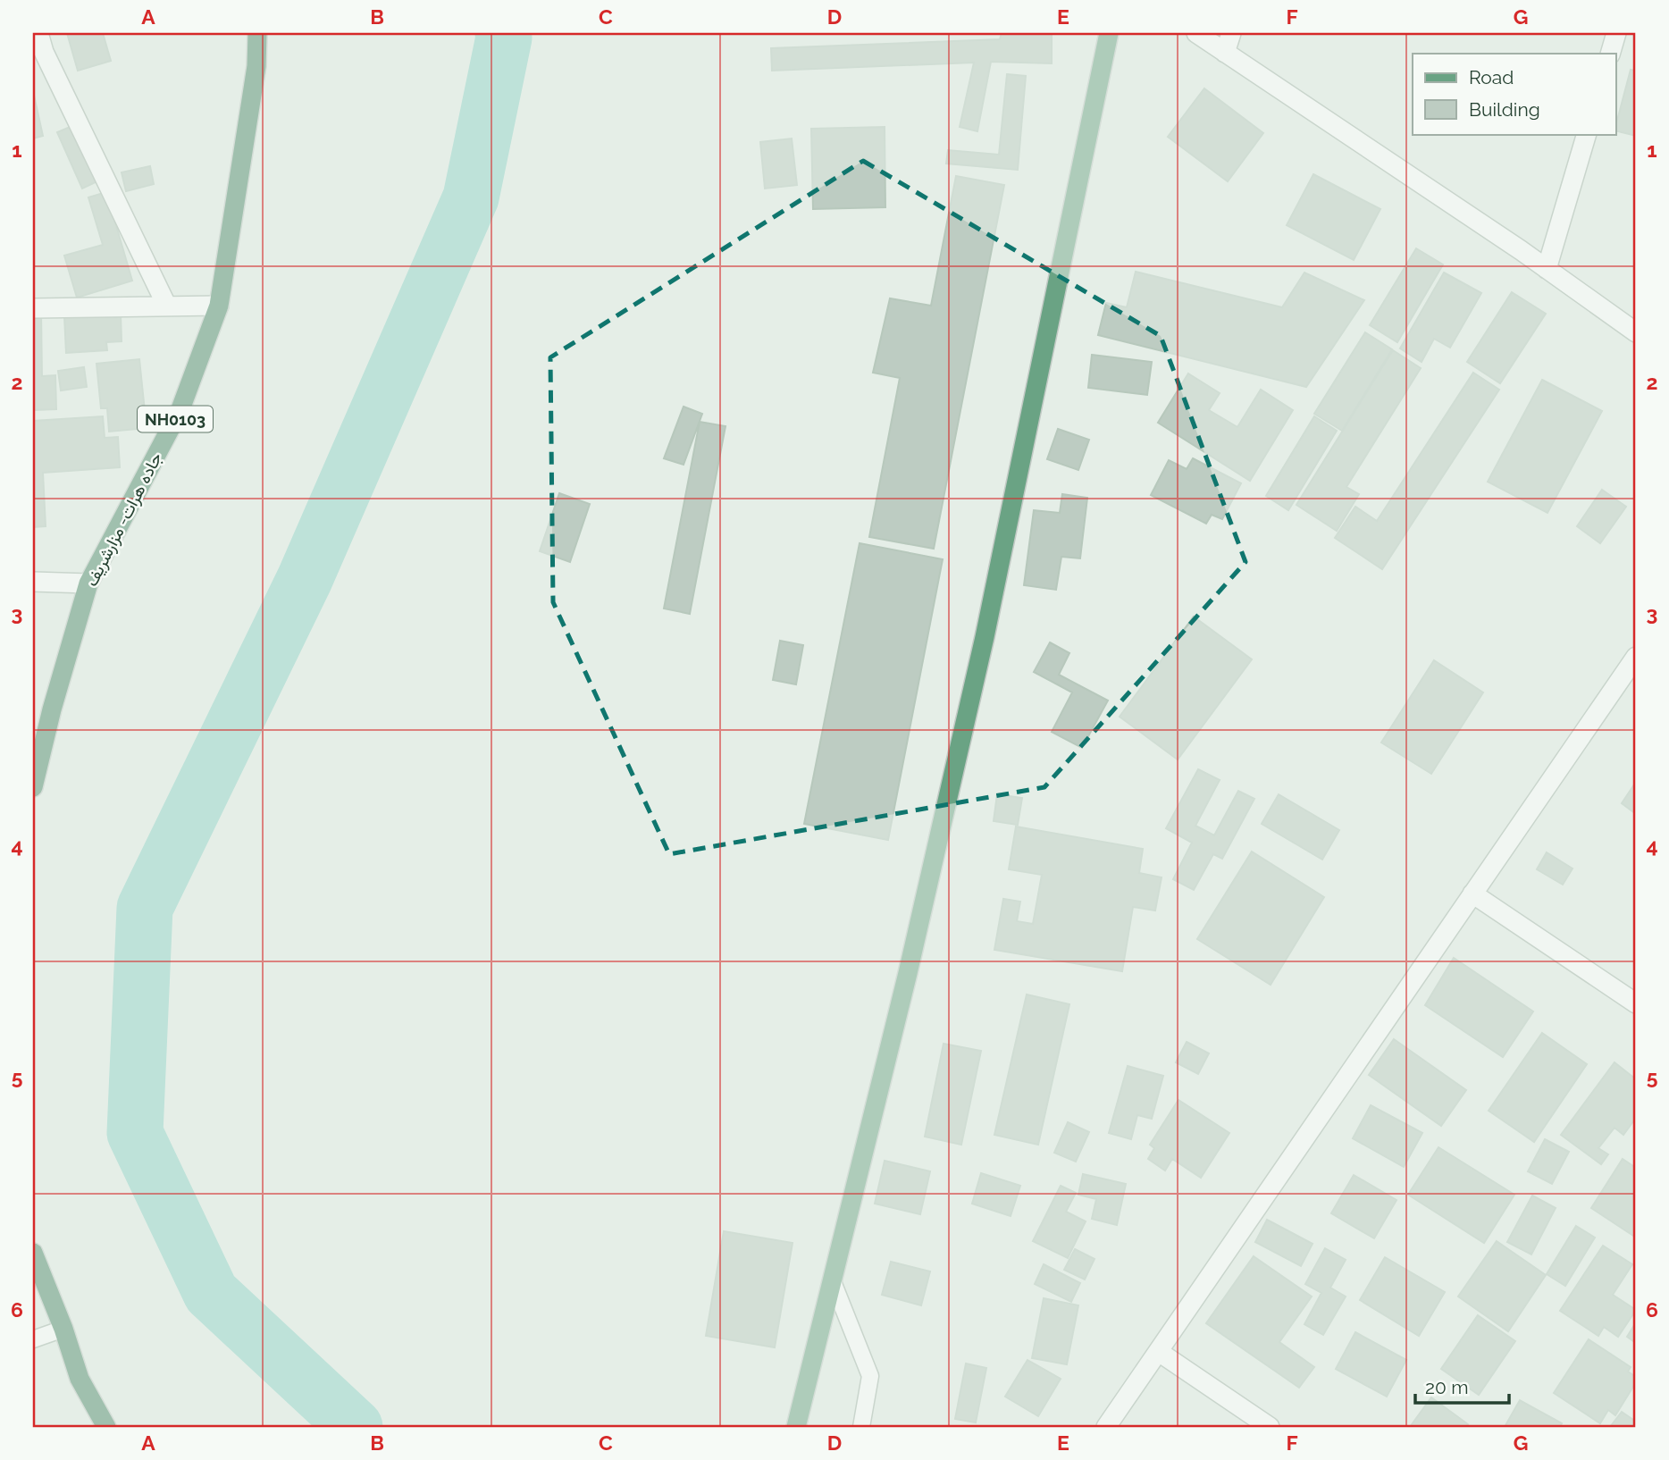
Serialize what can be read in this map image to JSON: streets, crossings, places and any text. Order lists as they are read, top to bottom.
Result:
{
  "streets": {
    "highway": ["NH0103", "جاده هرات- مزارشریف"]
  },
  "legend": ["Road", "Building"],
  "scale_bar": "20 m",
  "grid": {
    "columns": [
      "A",
      "B",
      "C",
      "D",
      "E",
      "F",
      "G"
    ],
    "rows": [
      "1",
      "2",
      "3",
      "4",
      "5",
      "6"
    ]
  }
}
